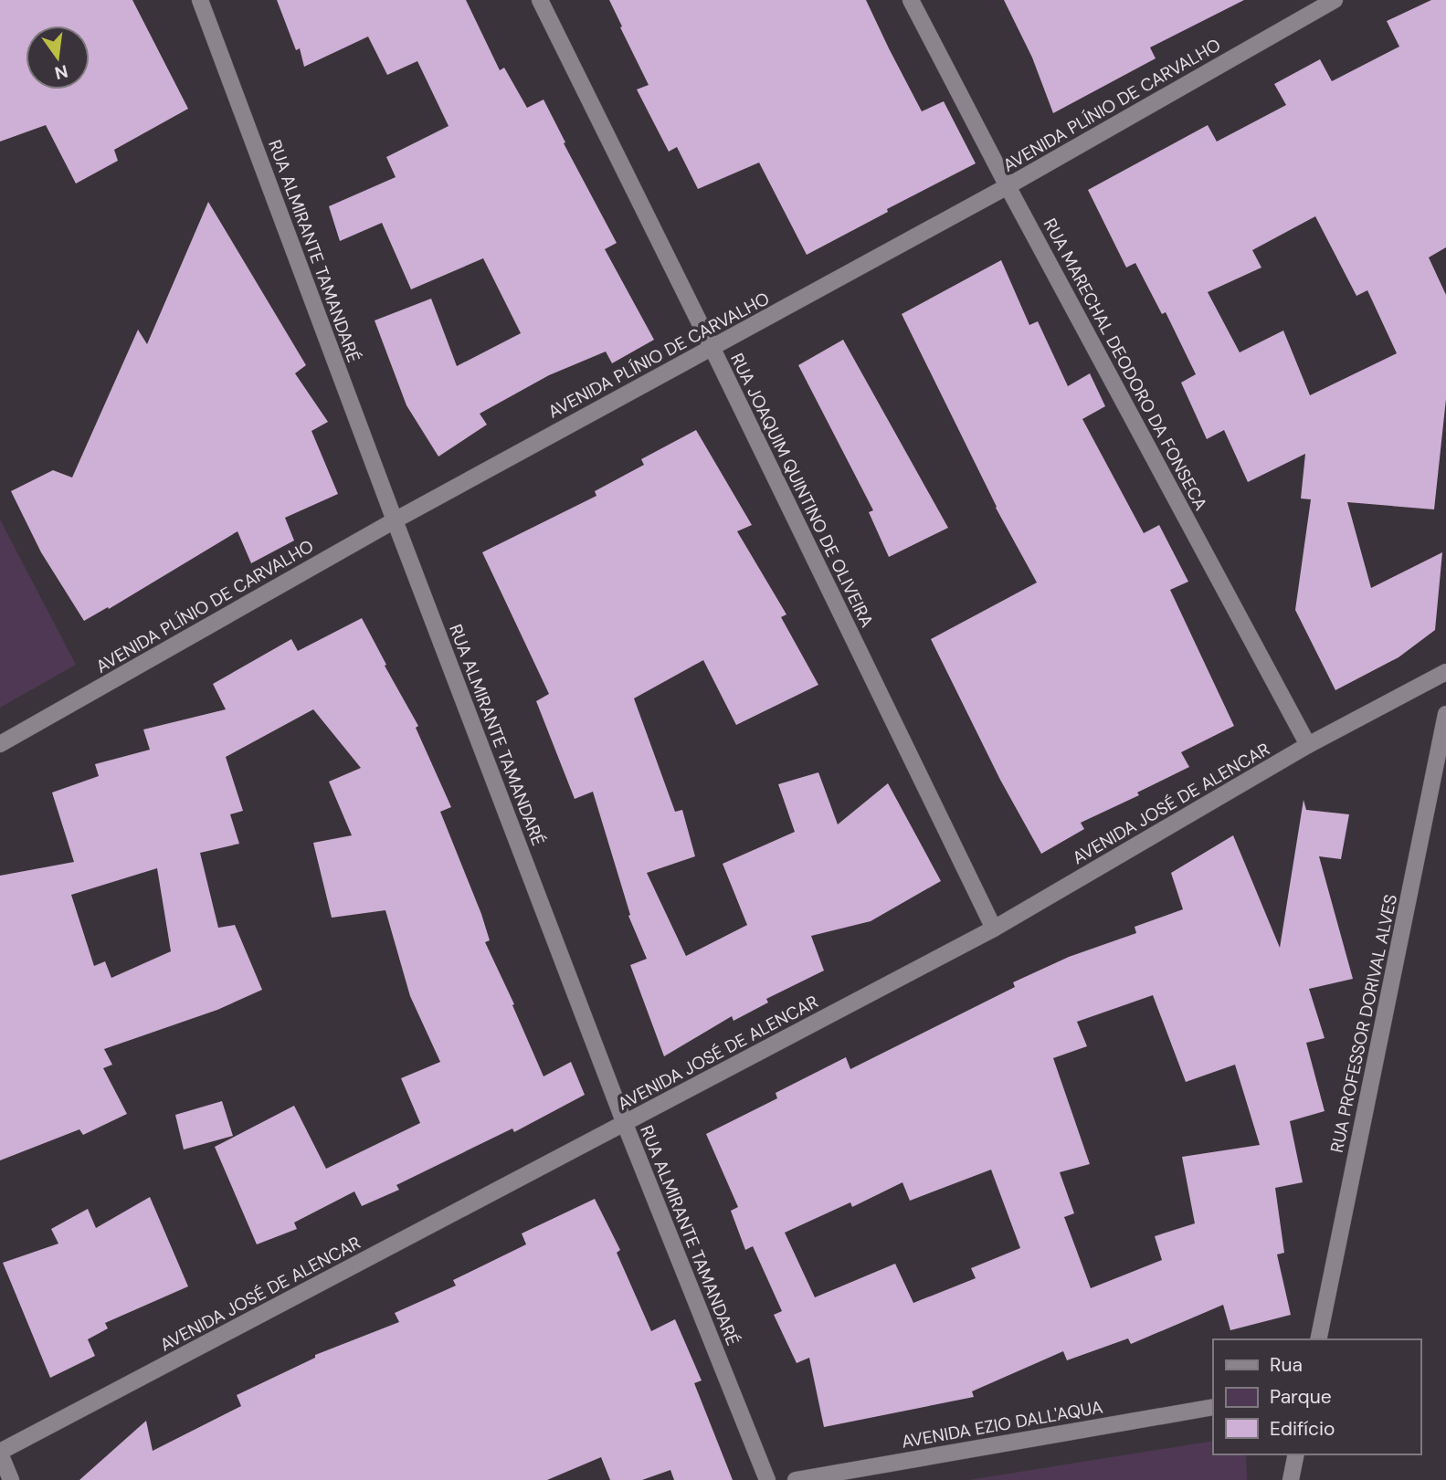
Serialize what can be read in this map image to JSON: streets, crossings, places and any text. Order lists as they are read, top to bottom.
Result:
{
  "streets": {
    "street": [
      "AVENIDA PLÍNIO DE CARVALHO",
      "RUA ALMIRANTE TAMANDARÉ",
      "RUA MARECHAL DEODORO DA FONSECA",
      "RUA JOAQUIM QUINTINO DE OLIVEIRA",
      "AVENIDA JOSÉ DE ALENCAR",
      "RUA PROFESSOR DORIVAL ALVES",
      "AVENIDA EZIO DALL'AQUA"
    ]
  },
  "crossings": [
    ["AVENIDA PLÍNIO DE CARVALHO", "RUA ALMIRANTE TAMANDARÉ"],
    ["AVENIDA PLÍNIO DE CARVALHO", "RUA MARECHAL DEODORO DA FONSECA"],
    ["AVENIDA PLÍNIO DE CARVALHO", "RUA JOAQUIM QUINTINO DE OLIVEIRA"],
    ["RUA ALMIRANTE TAMANDARÉ", "AVENIDA JOSÉ DE ALENCAR"],
    ["RUA MARECHAL DEODORO DA FONSECA", "AVENIDA JOSÉ DE ALENCAR"],
    ["RUA JOAQUIM QUINTINO DE OLIVEIRA", "AVENIDA JOSÉ DE ALENCAR"]
  ],
  "legend": ["Rua", "Parque", "Edifício"],
  "north": "bottom"
}
